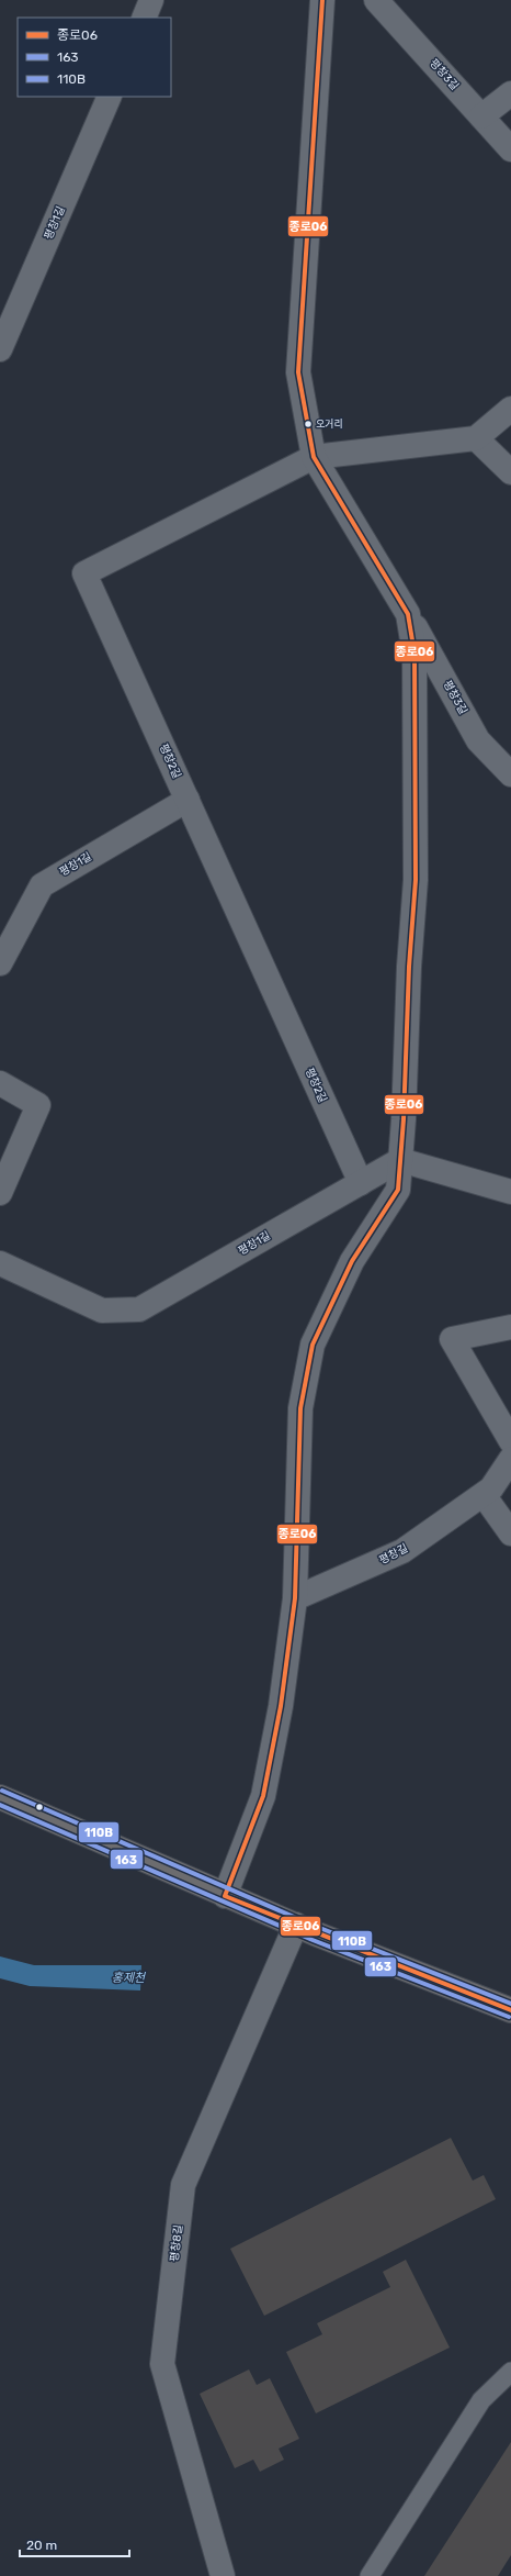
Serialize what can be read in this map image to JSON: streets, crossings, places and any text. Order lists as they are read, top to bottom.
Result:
{
  "streets": {
    "street": [
      "평창3길",
      "평창1길",
      "평창2길",
      "평창길",
      "평창8길"
    ]
  },
  "crossings": [
    ["평창1길", "평창2길"]
  ],
  "water": ["홍제천"],
  "places": ["오거리"],
  "lines": ["transit line 종로06", "transit line 110B", "transit line 163"],
  "legend": ["종로06", "163", "110B"],
  "scale_bar": "20 m"
}
